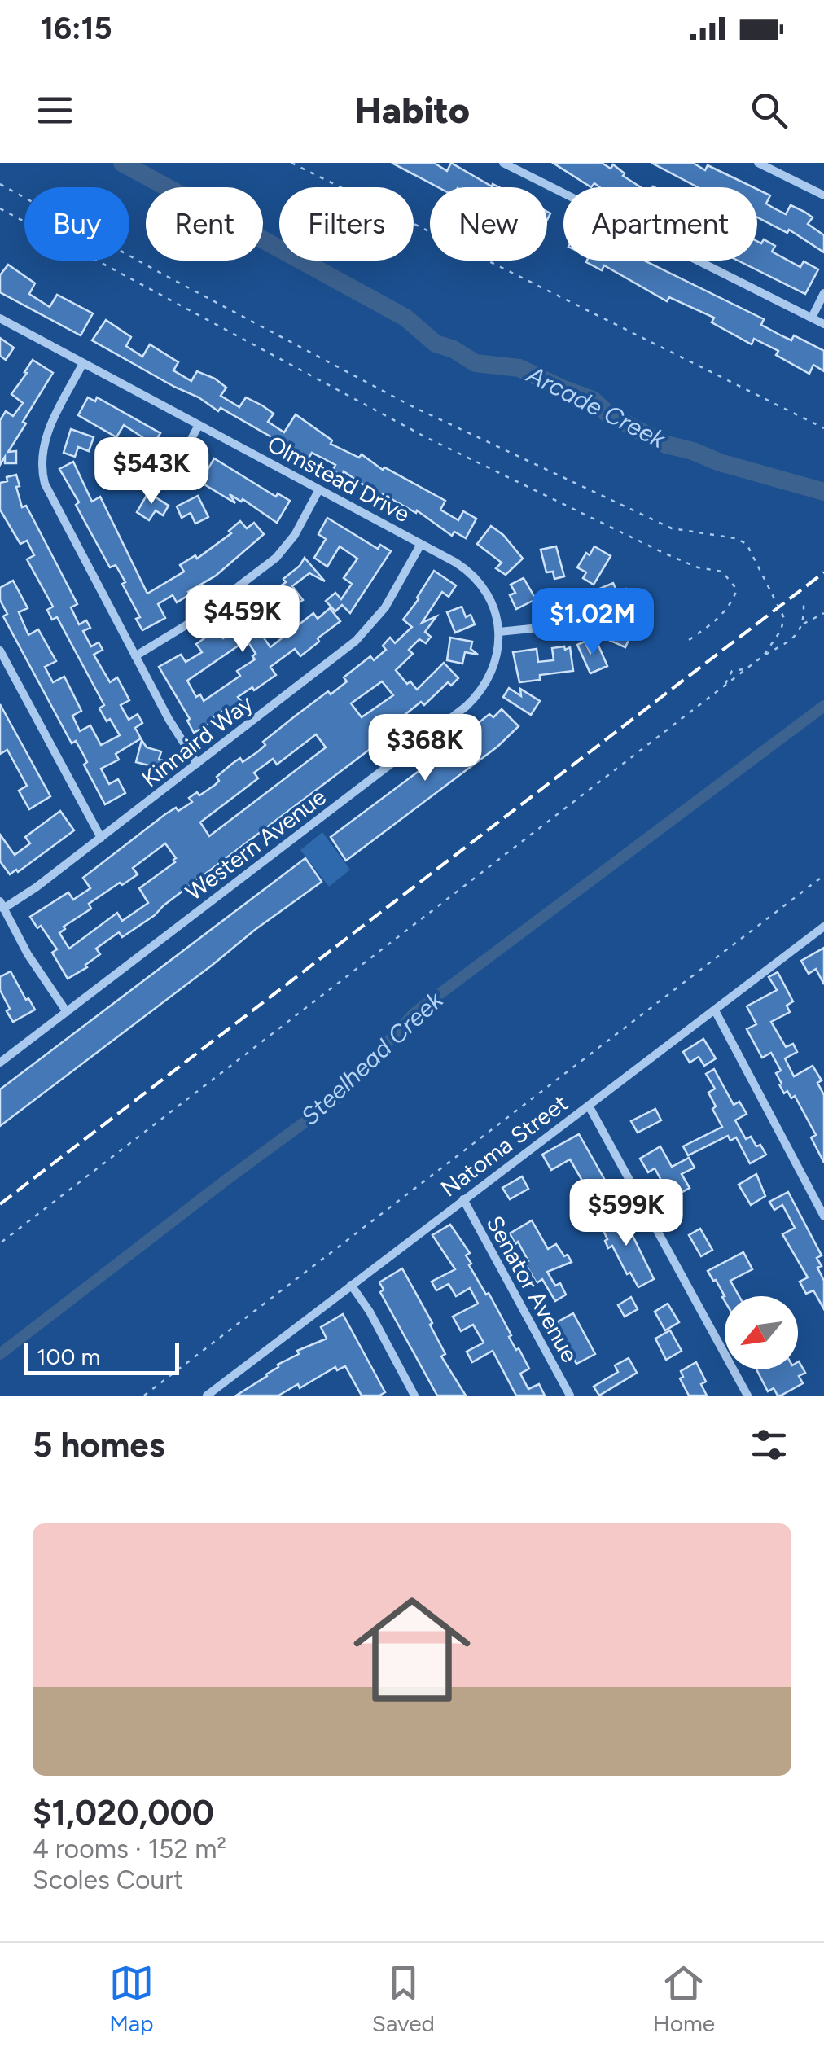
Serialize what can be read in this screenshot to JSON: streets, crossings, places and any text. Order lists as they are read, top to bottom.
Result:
{
  "streets": {
    "street": [
      "Olmstead Drive",
      "Kinnaird Way",
      "Western Avenue",
      "Natoma Street",
      "Senator Avenue"
    ]
  },
  "crossings": [
    ["Olmstead Drive", "Kinnaird Way"],
    ["Olmstead Drive", "Western Avenue"],
    ["Natoma Street", "Senator Avenue"]
  ],
  "water": ["Arcade Creek", "Steelhead Creek"],
  "scale_bar": "100 m",
  "north": "bottom left",
  "page": {
    "status": "16:15",
    "header": "Habito",
    "chip": [
      "Buy",
      "Rent",
      "Filters",
      "New",
      "Apartment"
    ],
    "price": [
      "$543K",
      "$459K",
      "$1.02M",
      "$368K",
      "$599K"
    ],
    "scale": "100 m",
    "heading": "5 homes",
    "list": [
      {
        "name": "$1,020,000",
        "note": "4 rooms · 152 m² · Scoles Court"
      }
    ],
    "tabs": ["Map", "Saved", "Home"]
  }
}
